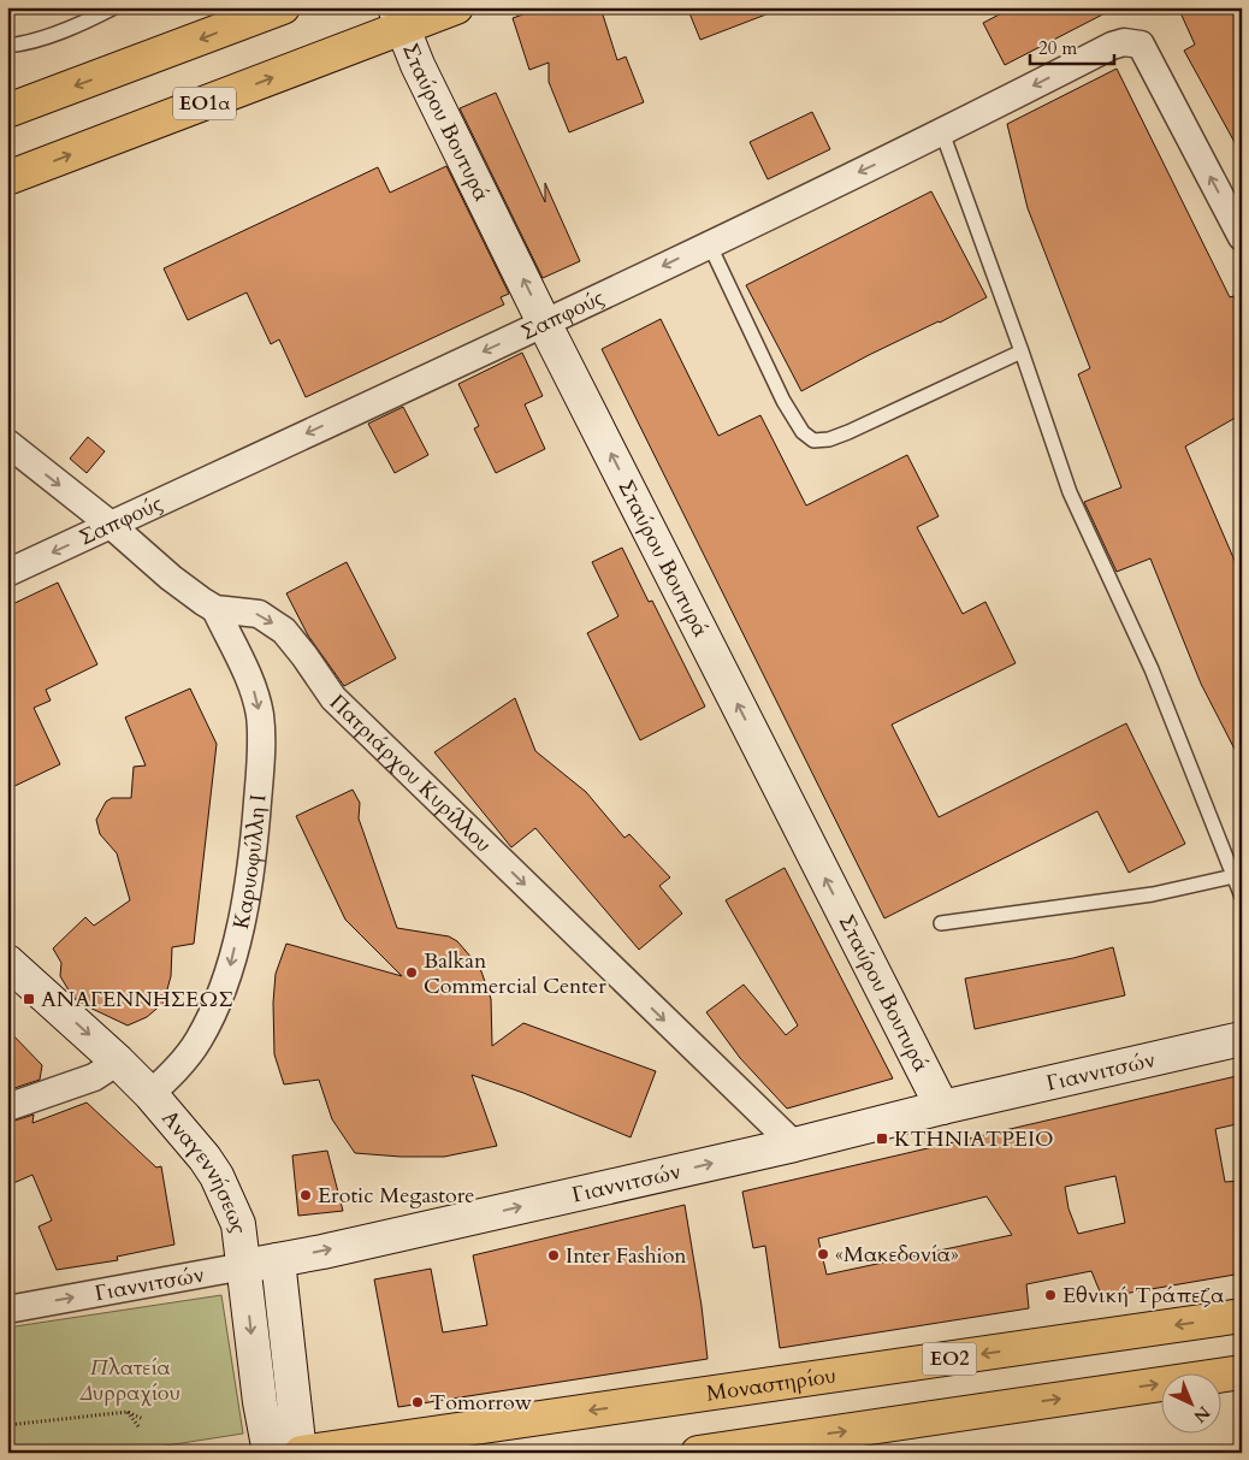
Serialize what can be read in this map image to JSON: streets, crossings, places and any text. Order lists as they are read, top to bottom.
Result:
{
  "streets": {
    "main road": [
      "ΕΟ1α",
      "Σταύρου Βουτυρά",
      "Γιαννιτσών",
      "Αναγεννήσεως",
      "ΕΟ2",
      "Μοναστηρίου"
    ],
    "street": ["Σαπφούς", "Πατριάρχου Κυρίλλου", "Καρυοφύλλη Ι"]
  },
  "crossings": [
    ["ΕΟ1α", "Σταύρου Βουτυρά"],
    ["Σταύρου Βουτυρά", "Σαπφούς"],
    ["Σταύρου Βουτυρά", "Γιαννιτσών"],
    ["Σαπφούς", "Πατριάρχου Κυρίλλου"],
    ["Πατριάρχου Κυρίλλου", "Καρυοφύλλη Ι"],
    ["Πατριάρχου Κυρίλλου", "Γιαννιτσών"],
    ["Καρυοφύλλη Ι", "Αναγεννήσεως"],
    ["Γιαννιτσών", "Αναγεννήσεως"]
  ],
  "one_way": [
    "Σταύρου Βουτυρά",
    "Σαπφούς",
    "Πατριάρχου Κυρίλλου",
    "Καρυοφύλλη Ι",
    "Γιαννιτσών"
  ],
  "parks": ["Πλατεία Δυρραχίου"],
  "places": {
    "other": [
      "Balkan Commercial Center",
      "Erotic Megastore",
      "«Μακεδονία»",
      "Inter Fashion",
      "Εθνική Τράπεζα",
      "Tomorrow"
    ],
    "transit": ["ΑΝΑΓΕΝΝΗΣΕΩΣ", "ΚΤΗΝΙΑΤΡΕΙΟ"]
  },
  "scale_bar": "20 m",
  "north": "bottom right"
}
